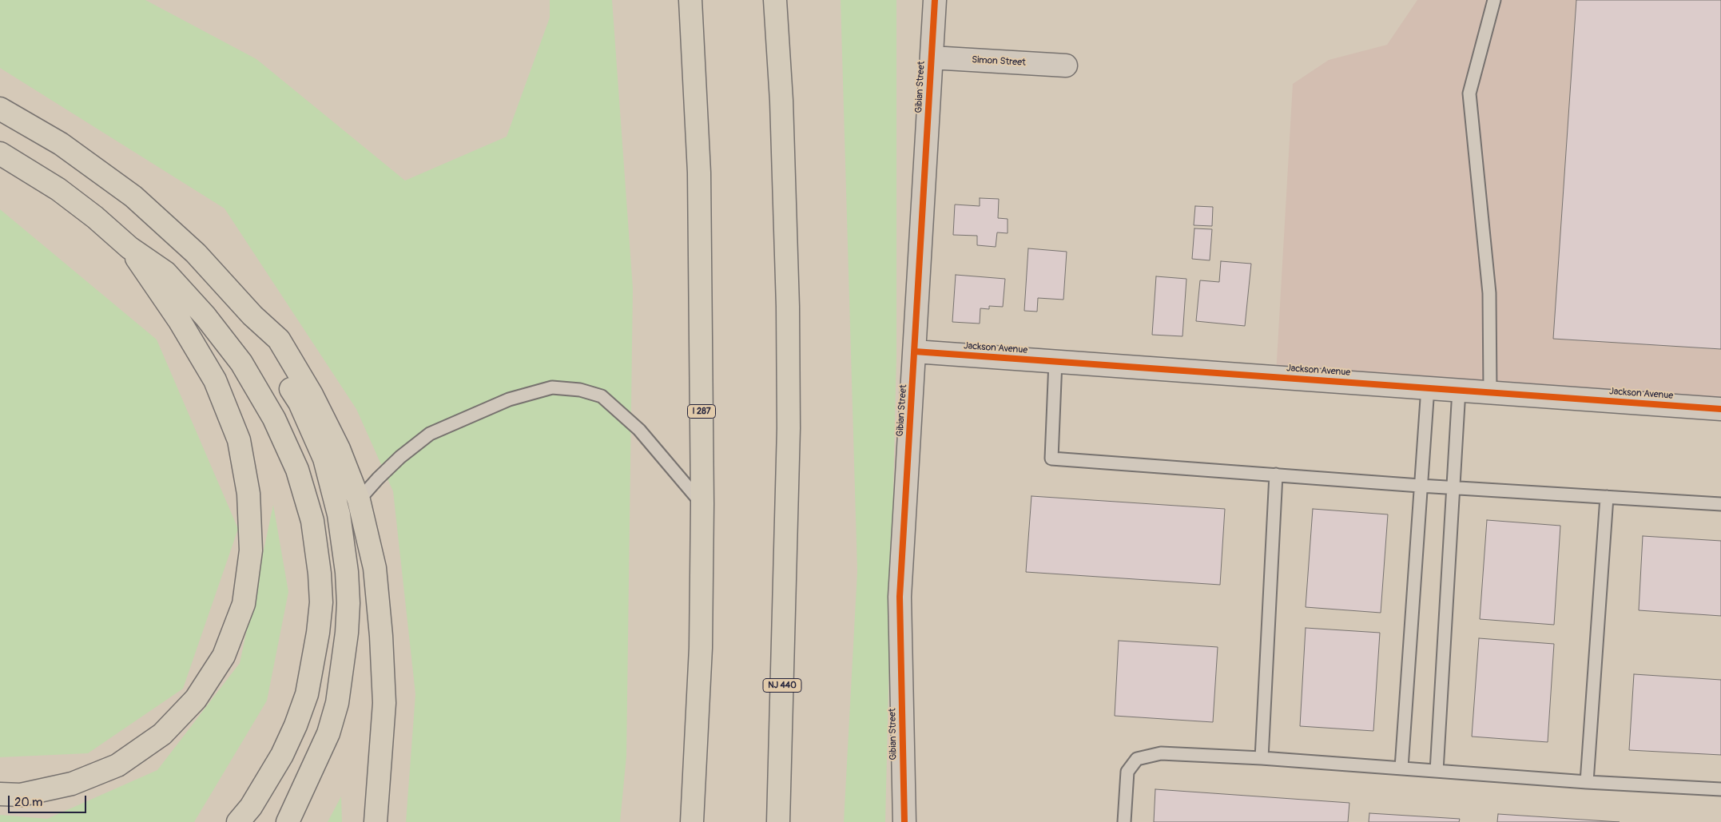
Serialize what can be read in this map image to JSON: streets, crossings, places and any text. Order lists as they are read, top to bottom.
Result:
{
  "streets": {
    "highway": ["I 287", "NJ 440"],
    "street": ["Simon Street", "Gibian Street", "Jackson Avenue"]
  },
  "crossings": [
    ["Simon Street", "Gibian Street"],
    ["Gibian Street", "Jackson Avenue"]
  ],
  "scale_bar": "20 m"
}
